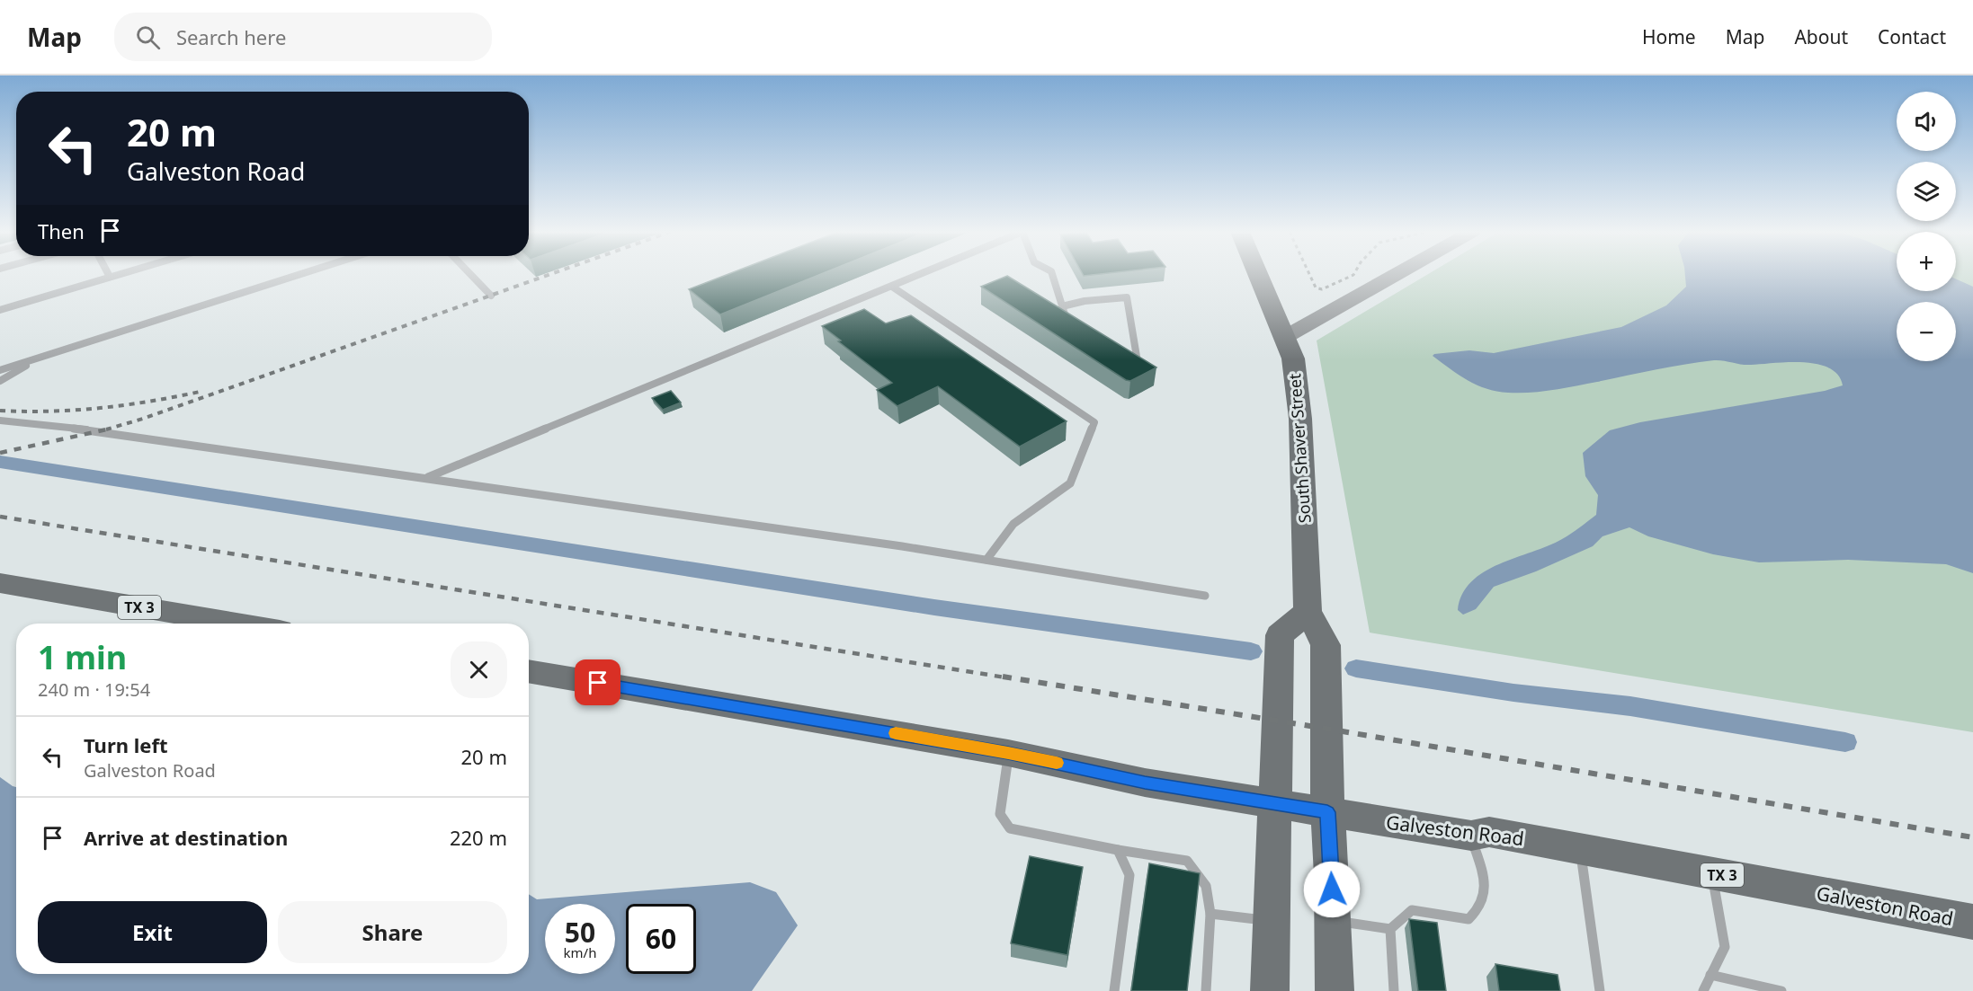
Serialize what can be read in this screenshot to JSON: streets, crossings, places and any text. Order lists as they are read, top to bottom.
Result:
{
  "streets": {
    "main road": ["South Shaver Street", "TX 3", "Galveston Road"]
  },
  "crossings": [
    ["South Shaver Street", "Galveston Road"]
  ],
  "page": {
    "header": "Map",
    "search": "Search here",
    "nav": [
      "Home",
      "Map",
      "About",
      "Contact"
    ],
    "map_buttons": ["+", "−"],
    "turn": ["20 m", "Galveston Road"],
    "then": "Then",
    "heading": ["1 min", "240 m · 19:54"],
    "list": [
      {
        "name": "Turn left",
        "note": "Galveston Road",
        "value": "20 m"
      },
      {
        "name": "Arrive at destination",
        "value": "220 m"
      }
    ],
    "buttons": ["Exit", "Share"],
    "speed": "50 km/h",
    "limit": "60"
  }
}
